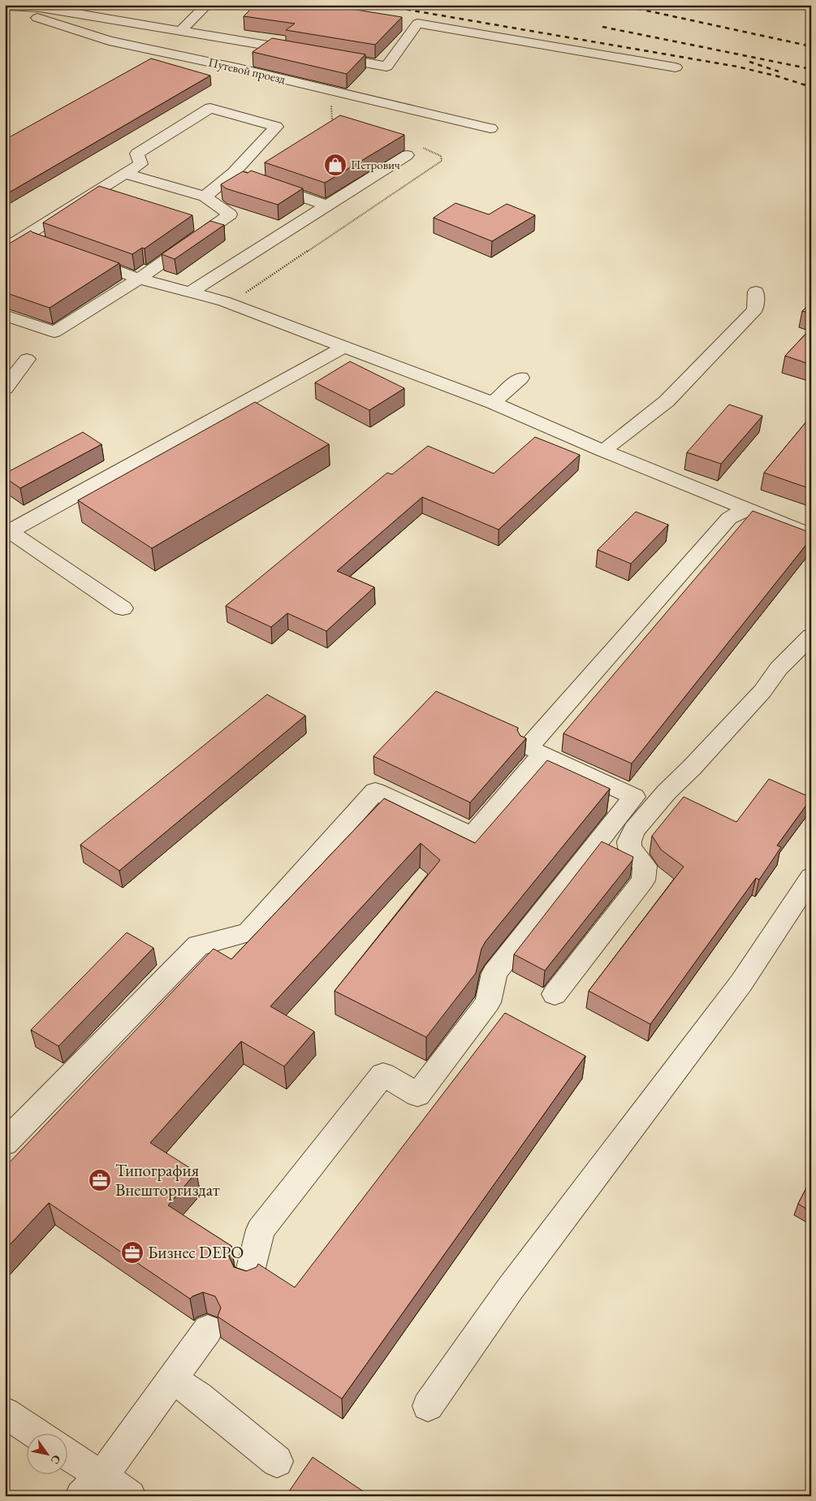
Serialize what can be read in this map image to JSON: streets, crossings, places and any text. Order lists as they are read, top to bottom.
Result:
{
  "streets": {
    "street": ["Путевой проезд"]
  },
  "places": {
    "shop": ["Петрович"],
    "office": ["Типография Внешторгиздат", "Бизнес DEPO"]
  },
  "north": "bottom right"
}
